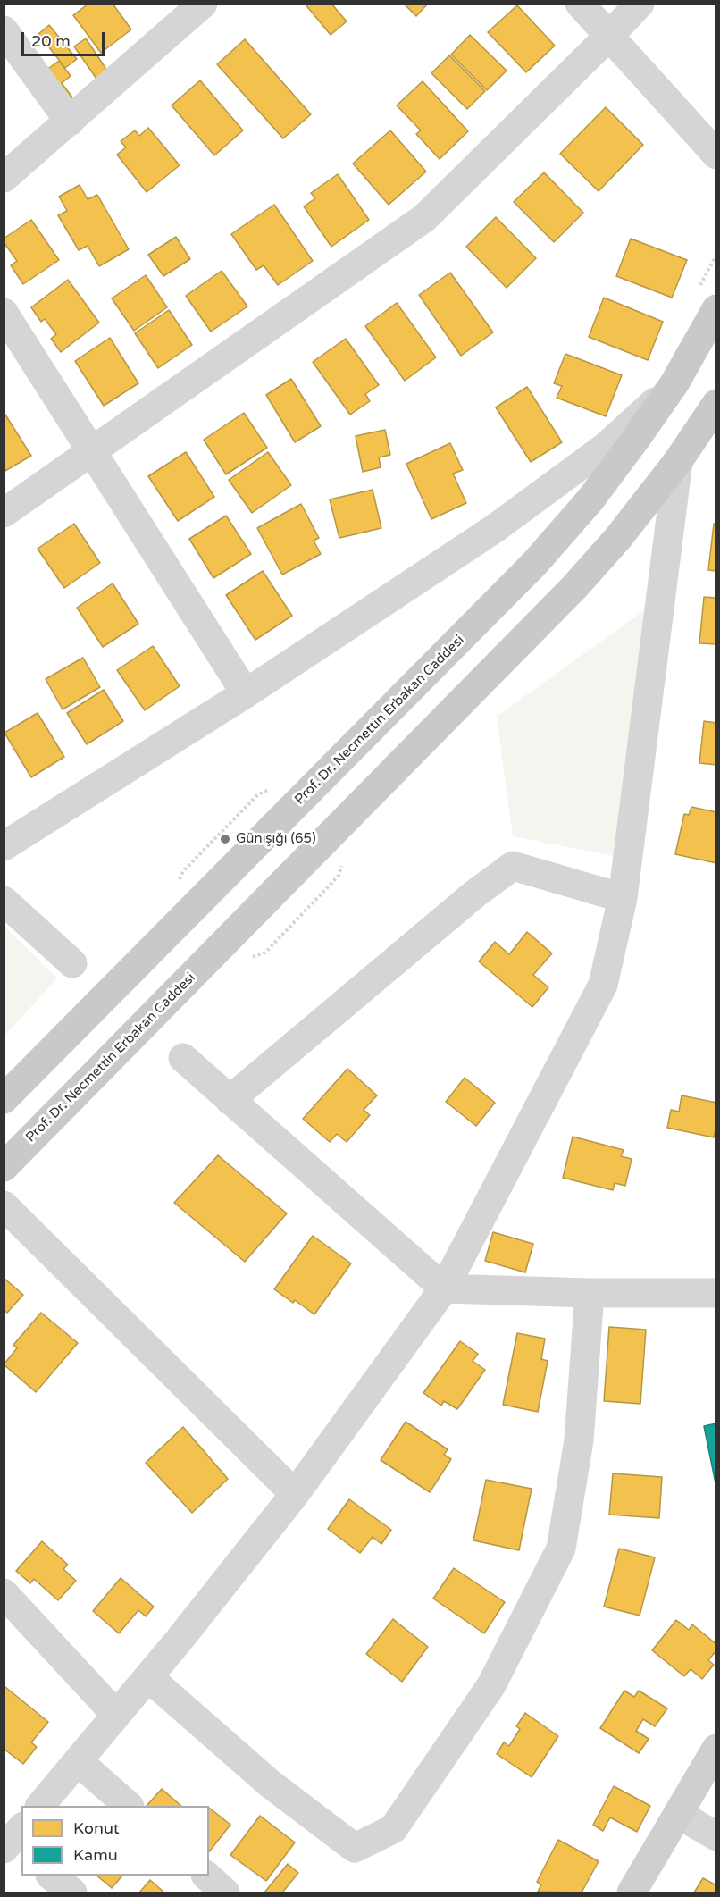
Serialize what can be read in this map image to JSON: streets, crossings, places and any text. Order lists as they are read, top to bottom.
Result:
{
  "streets": {
    "main road": ["Prof. Dr. Necmettin Erbakan Caddesi"]
  },
  "places": ["Günışığı (65)"],
  "legend": ["Konut", "Kamu"],
  "scale_bar": "20 m"
}
